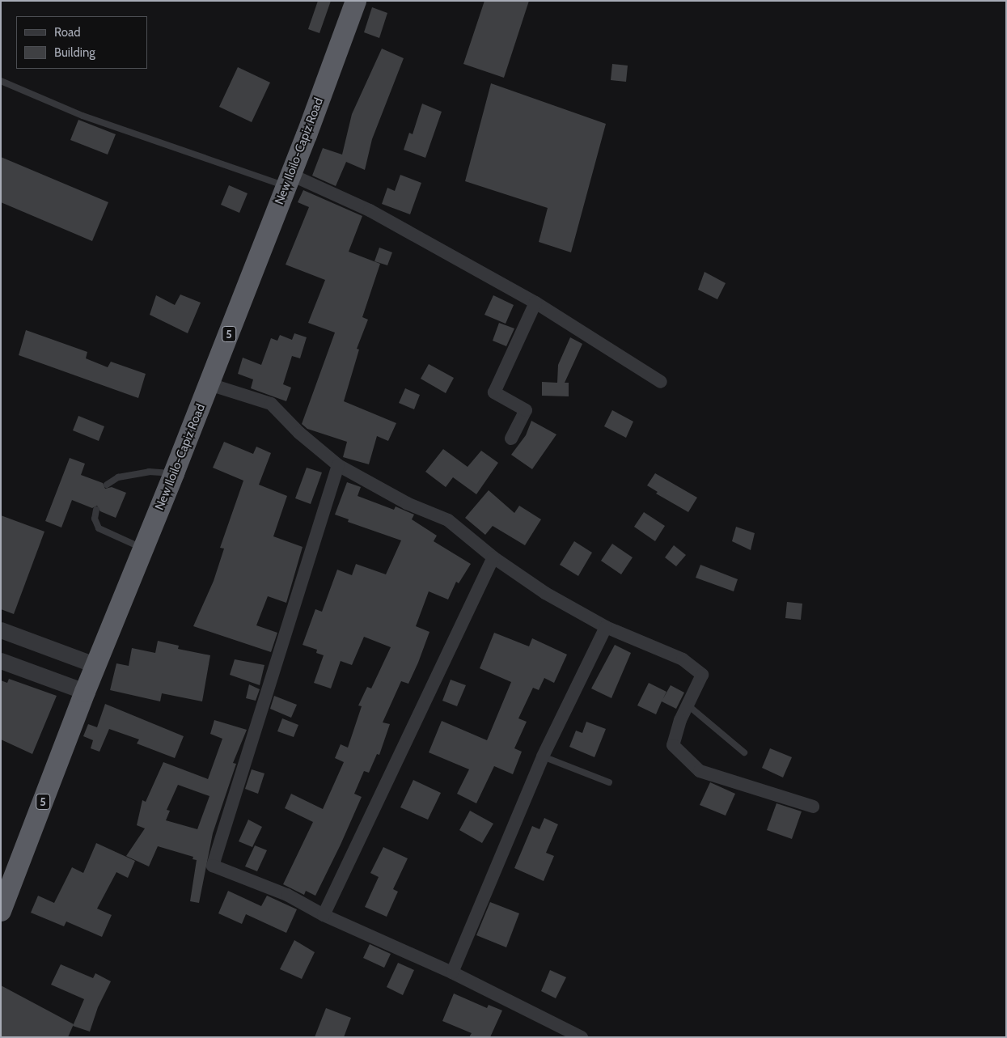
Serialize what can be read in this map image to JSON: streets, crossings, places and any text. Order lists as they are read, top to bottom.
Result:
{
  "streets": {
    "highway": ["New Iloilo-Capiz Road", "5"]
  },
  "legend": ["Road", "Building"]
}
